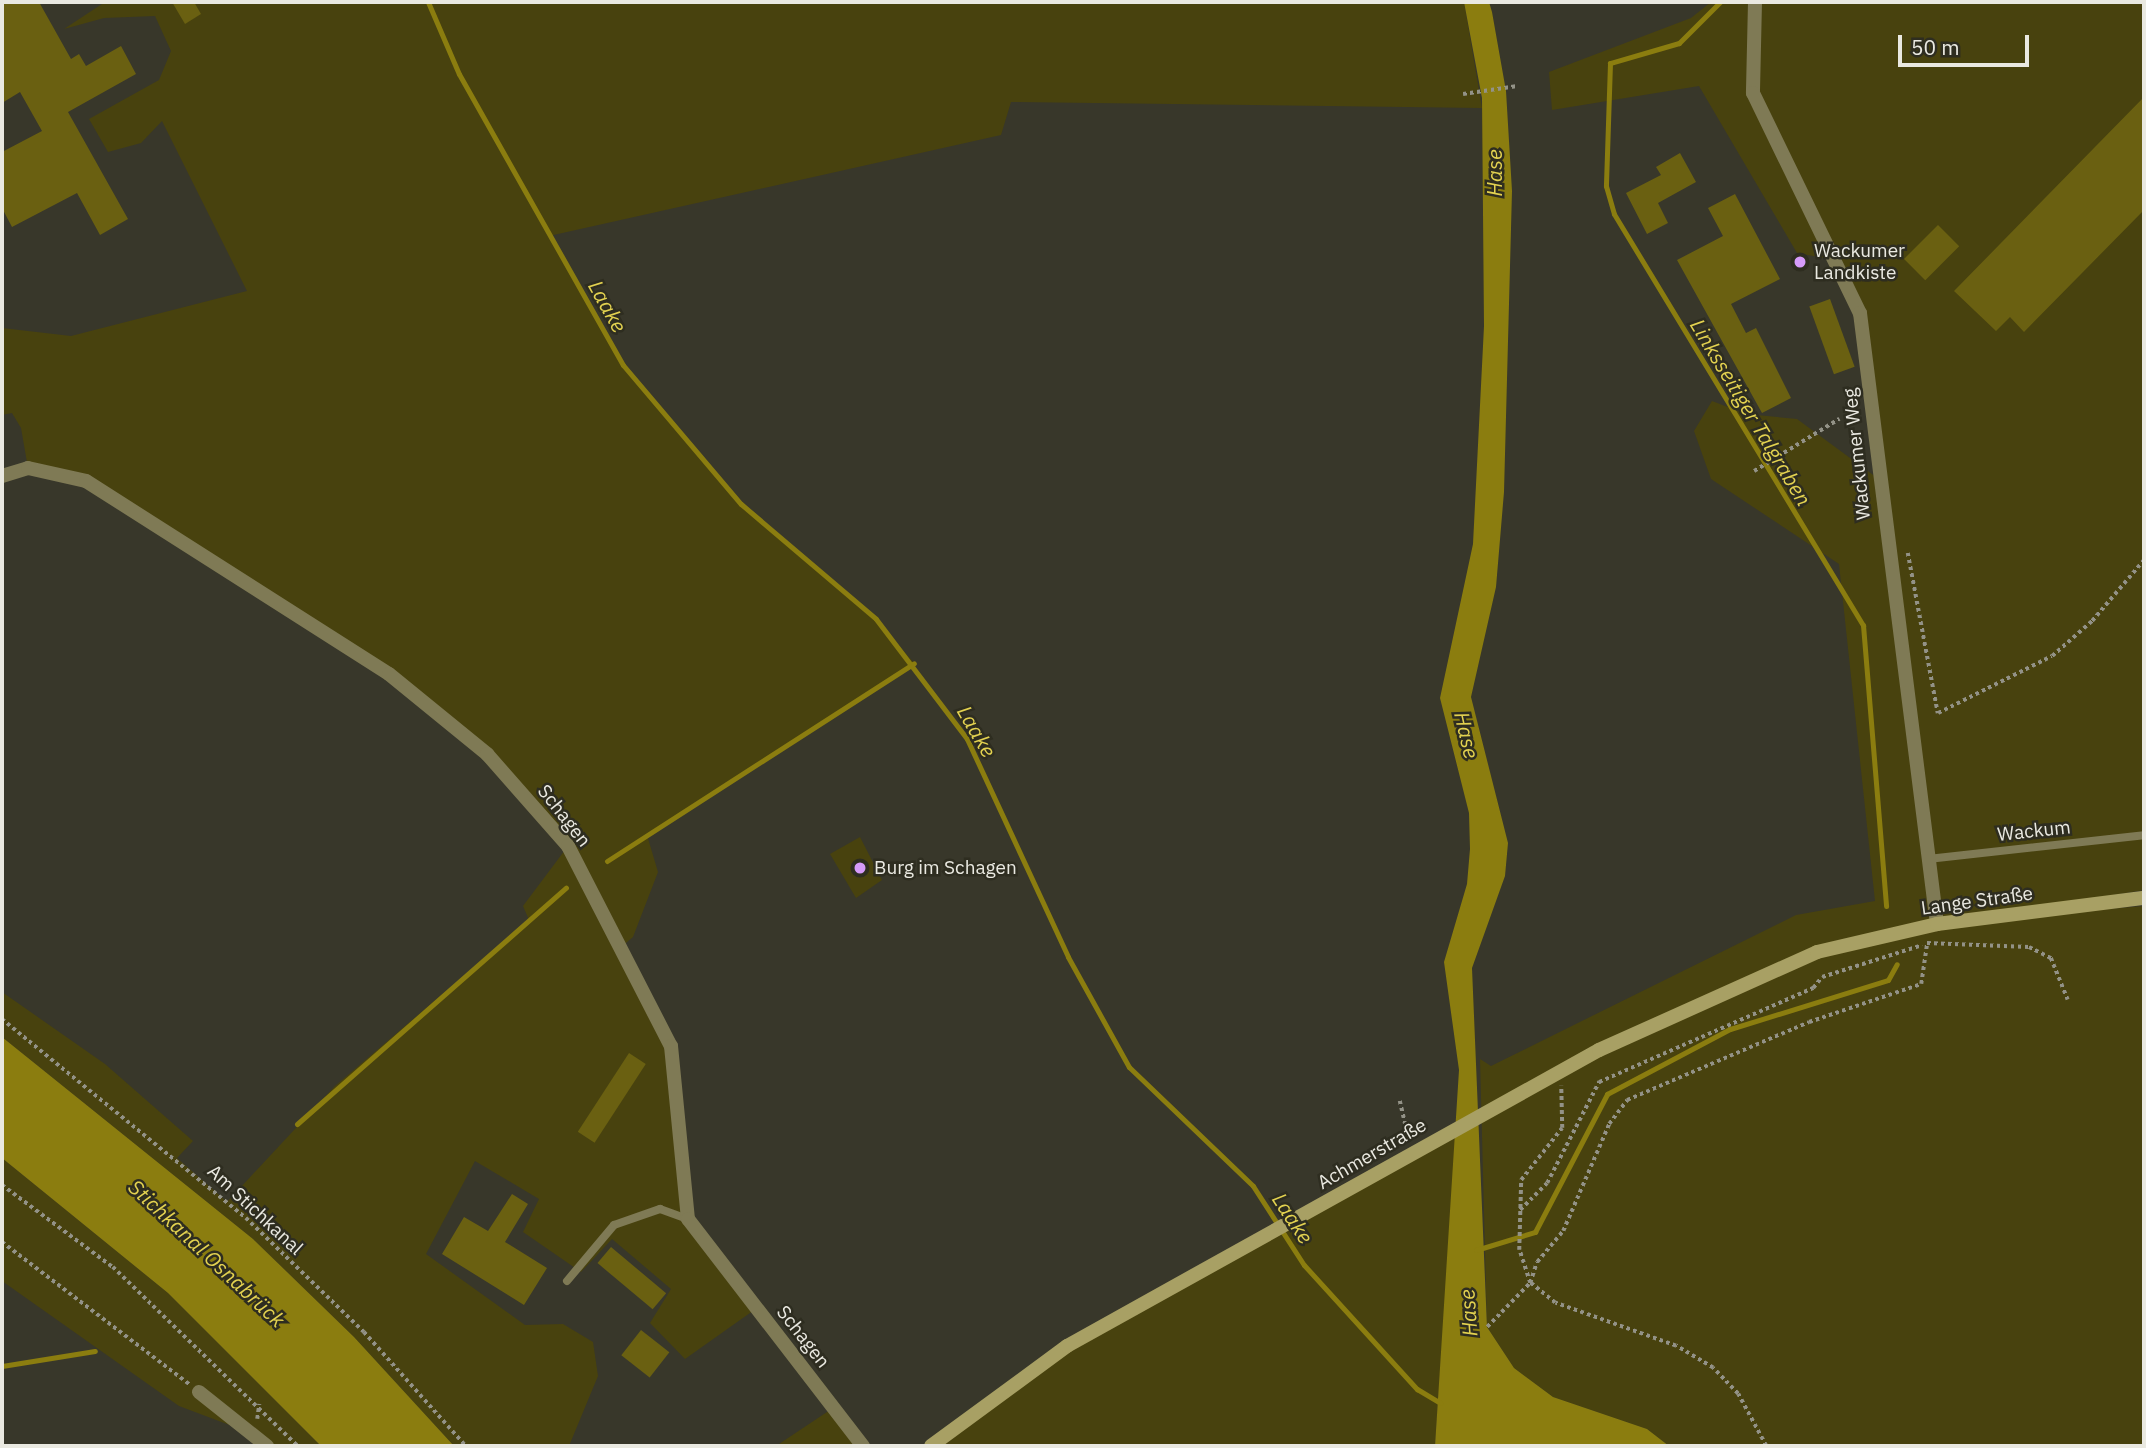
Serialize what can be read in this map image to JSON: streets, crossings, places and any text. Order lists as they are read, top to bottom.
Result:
{
  "streets": {
    "street": [
      "Wackumer Weg",
      "Schagen",
      "Lange Straße",
      "Achmerstraße"
    ],
    "lane": ["Wackum"],
    "path": ["Am Stichkanal"]
  },
  "crossings": [
    ["Wackumer Weg", "Wackum"],
    ["Wackumer Weg", "Lange Straße"],
    ["Lange Straße", "Achmerstraße"]
  ],
  "water": [
    "Hase",
    "Laake",
    "Linksseitiger Talgraben",
    "Stichkanal Osnabrück"
  ],
  "places": ["Wackumer Landkiste", "Burg im Schagen"],
  "scale_bar": "50 m"
}
